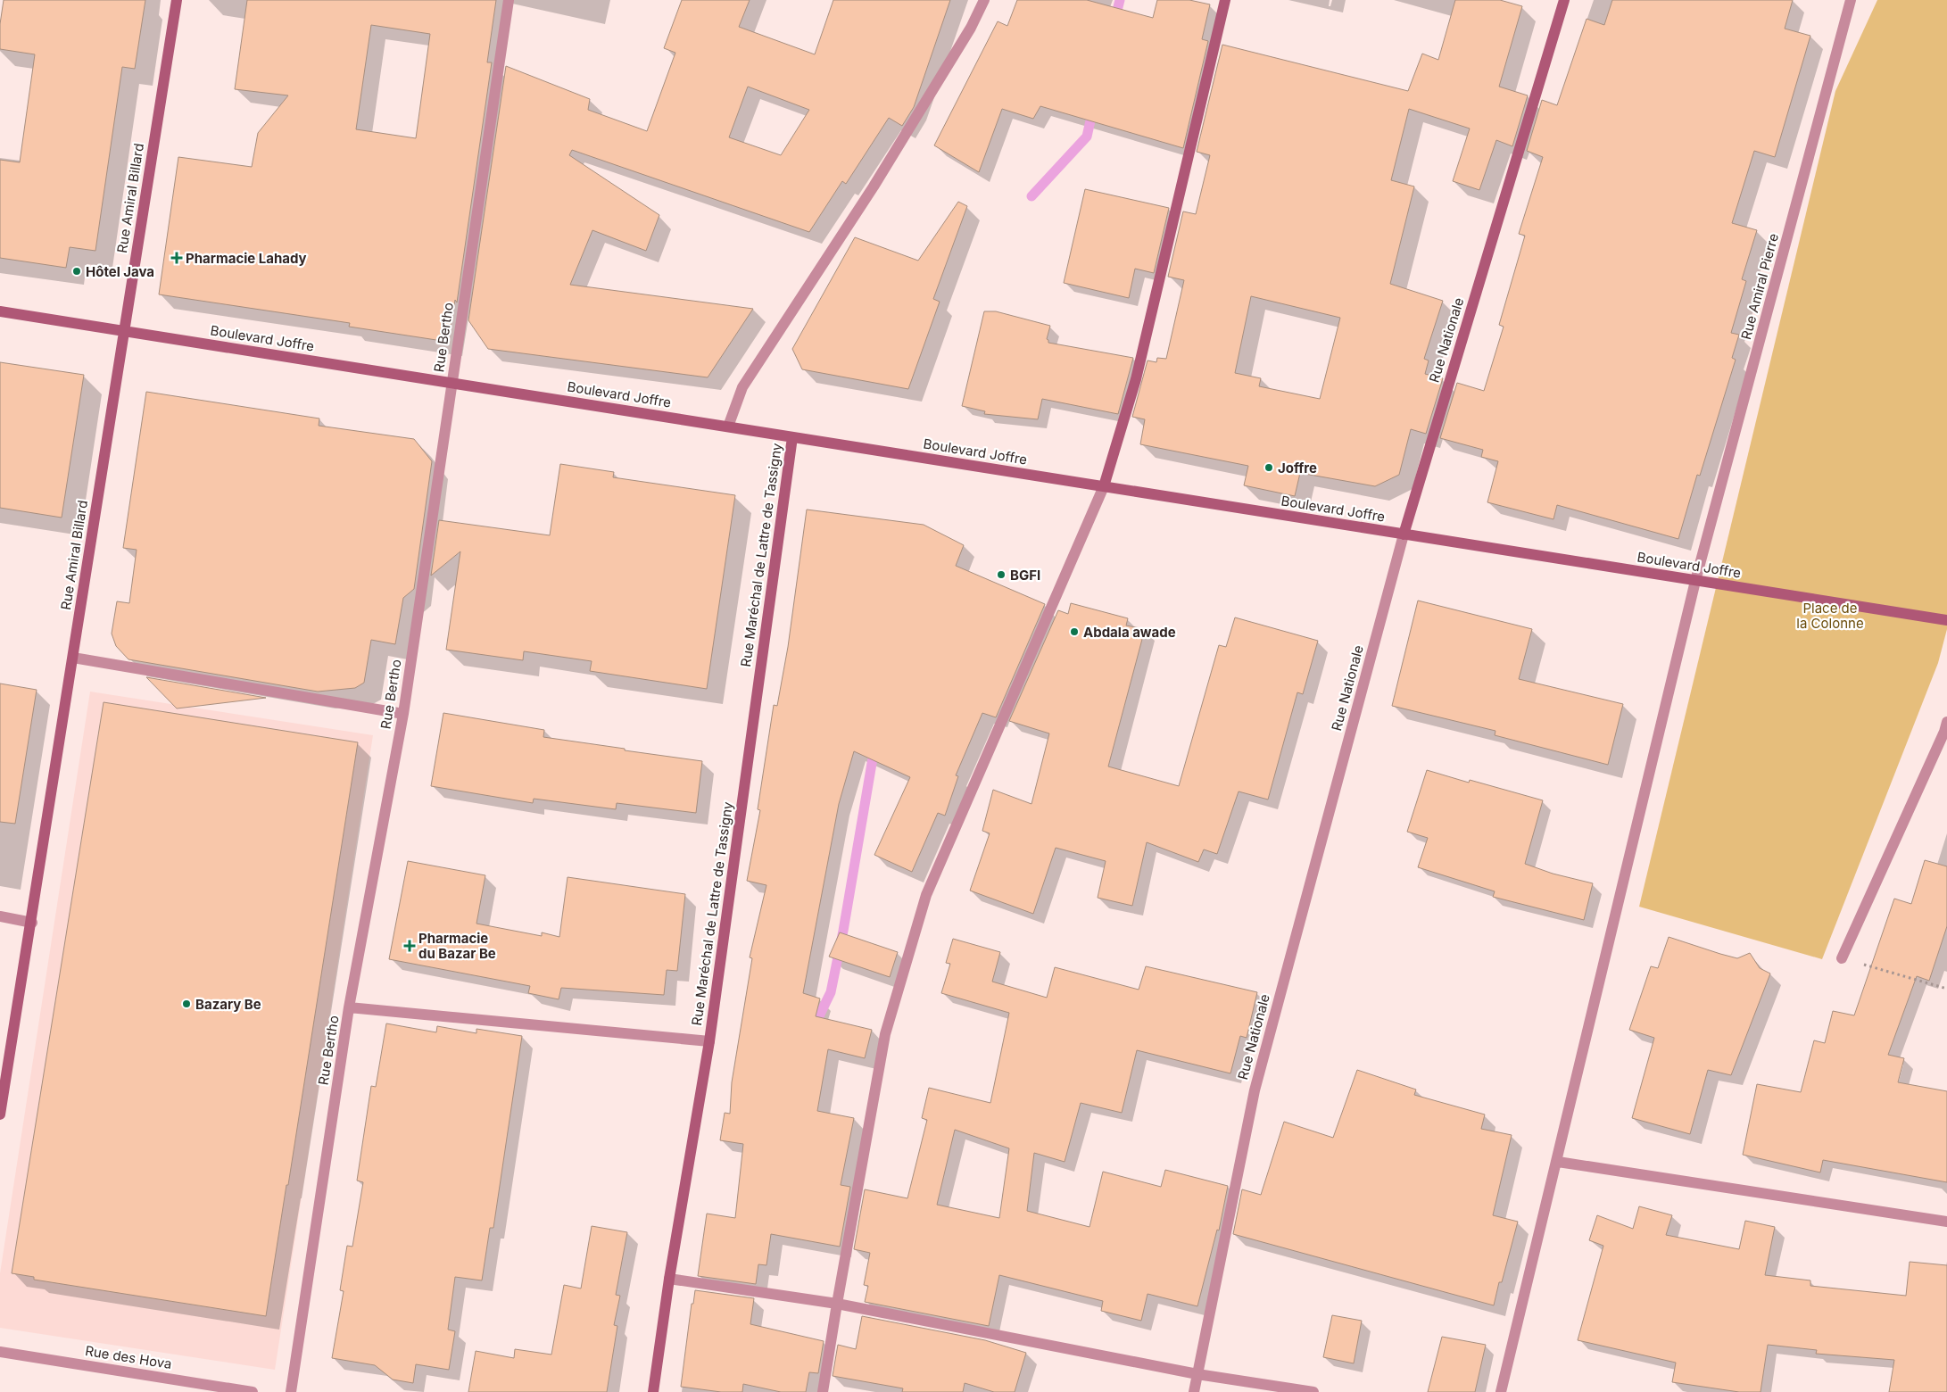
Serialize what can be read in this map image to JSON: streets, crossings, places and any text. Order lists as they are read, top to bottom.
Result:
{
  "streets": {
    "street": [
      "Rue Amiral Billard",
      "Rue Amiral Pierre",
      "Rue Bertho",
      "Boulevard Joffre",
      "Rue Nationale",
      "Rue Maréchal de Lattre de Tassigny",
      "Rue des Hova"
    ]
  },
  "crossings": [
    ["Rue Amiral Billard", "Boulevard Joffre"],
    ["Rue Amiral Pierre", "Boulevard Joffre"],
    ["Rue Bertho", "Boulevard Joffre"],
    ["Boulevard Joffre", "Rue Nationale"],
    ["Boulevard Joffre", "Rue Maréchal de Lattre de Tassigny"]
  ],
  "parks": ["Place de la Colonne"],
  "places": {
    "health": ["Pharmacie Lahady", "Pharmacie du Bazar Be"],
    "other": [
      "Hôtel Java",
      "Joffre",
      "BGFI",
      "Abdala awade",
      "Bazary Be"
    ]
  }
}
